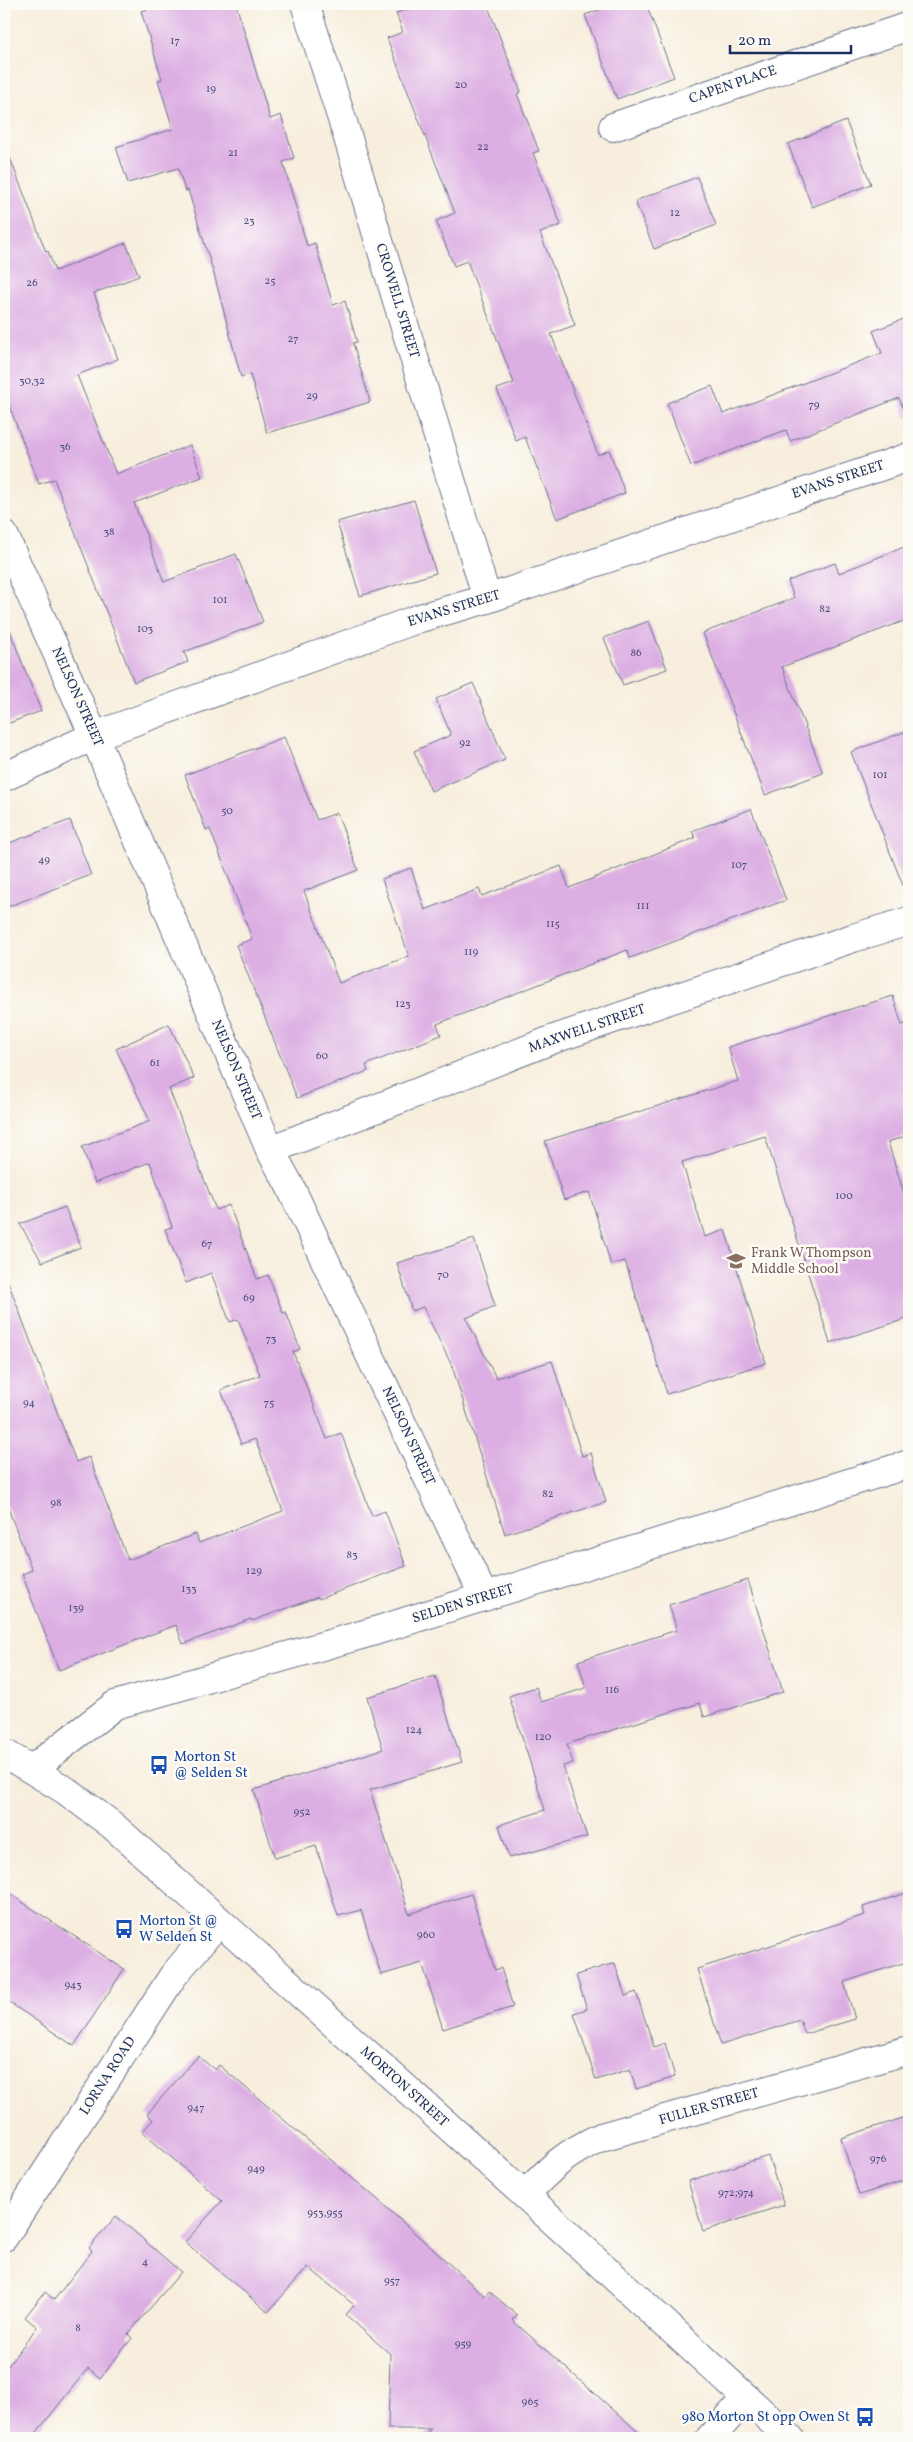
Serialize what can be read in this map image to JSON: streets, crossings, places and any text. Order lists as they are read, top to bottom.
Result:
{
  "streets": {
    "main road": [
      "CAPEN PLACE",
      "CROWELL STREET",
      "EVANS STREET",
      "NELSON STREET",
      "MAXWELL STREET",
      "SELDEN STREET",
      "LORNA ROAD",
      "MORTON STREET",
      "FULLER STREET"
    ]
  },
  "crossings": [
    ["CROWELL STREET", "EVANS STREET"],
    ["EVANS STREET", "NELSON STREET"],
    ["NELSON STREET", "MAXWELL STREET"],
    ["NELSON STREET", "SELDEN STREET"],
    ["SELDEN STREET", "MORTON STREET"],
    ["LORNA ROAD", "MORTON STREET"],
    ["MORTON STREET", "FULLER STREET"]
  ],
  "places": {
    "school or university": ["Frank W Thompson Middle School"],
    "bus stop": ["Morton St @ Selden St", "Morton St @ W Selden St", "980 Morton St opp Owen St"]
  },
  "house_numbers": [
    "17",
    "20",
    "19",
    "22",
    "21",
    "12",
    "23",
    "25",
    "26",
    "27",
    "30,32",
    "29",
    "79",
    "36",
    "38",
    "101",
    "82",
    "103",
    "86",
    "92",
    "101",
    "50",
    "49",
    "107",
    "111",
    "115",
    "119",
    "123",
    "60",
    "61",
    "100",
    "67",
    "70",
    "69",
    "73",
    "94",
    "75",
    "82",
    "98",
    "83",
    "129",
    "133",
    "139",
    "116",
    "124",
    "120",
    "952",
    "960",
    "943",
    "947",
    "976",
    "949",
    "972;974",
    "953,955",
    "4",
    "957",
    "8",
    "959",
    "965"
  ],
  "scale_bar": "20 m"
}
